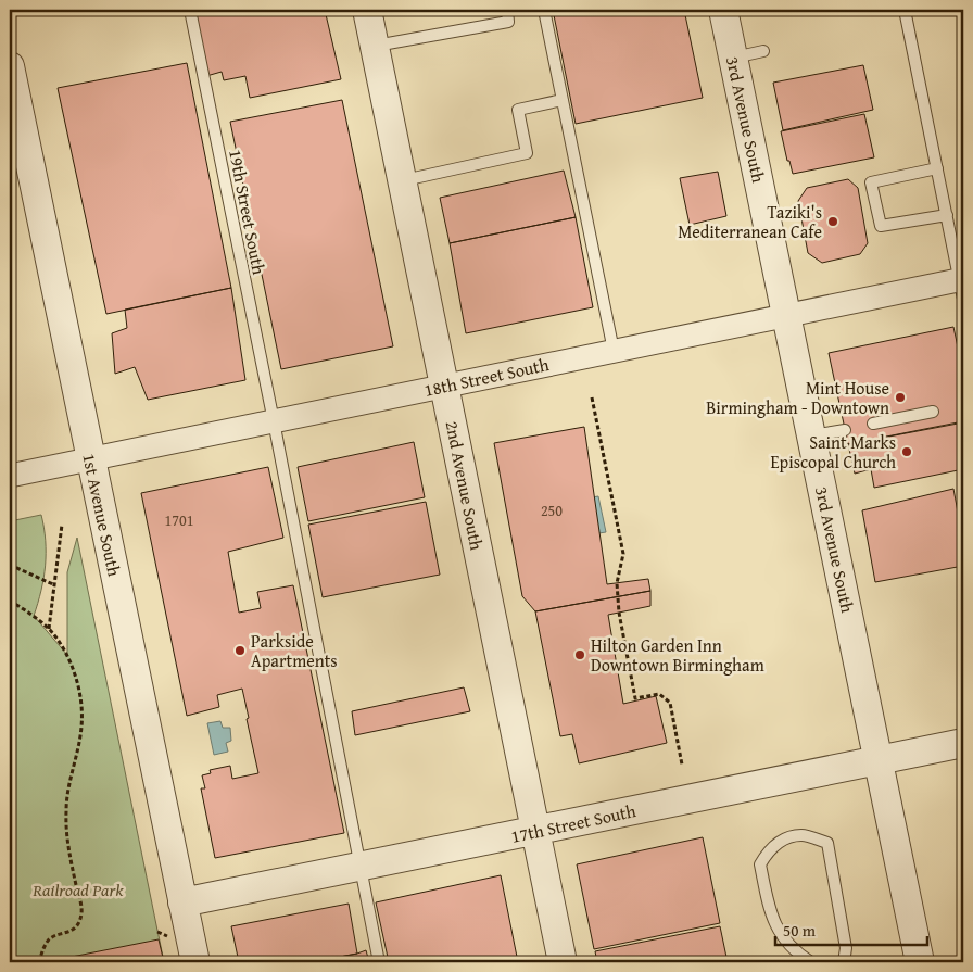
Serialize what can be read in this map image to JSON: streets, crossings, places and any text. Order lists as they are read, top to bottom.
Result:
{
  "streets": {
    "street": [
      "3rd Avenue South",
      "18th Street South",
      "2nd Avenue South",
      "1st Avenue South",
      "17th Street South"
    ],
    "lane": ["19th Street South"]
  },
  "crossings": [
    ["3rd Avenue South", "18th Street South"],
    ["3rd Avenue South", "17th Street South"],
    ["19th Street South", "18th Street South"],
    ["19th Street South", "17th Street South"],
    ["18th Street South", "2nd Avenue South"],
    ["18th Street South", "1st Avenue South"],
    ["2nd Avenue South", "17th Street South"],
    ["1st Avenue South", "17th Street South"]
  ],
  "parks": ["Railroad Park"],
  "places": [
    "Taziki's Mediterranean Cafe",
    "Mint House Birmingham - Downtown",
    "Saint Marks Episcopal Church",
    "Parkside Apartments",
    "Hilton Garden Inn Downtown Birmingham"
  ],
  "house_numbers": ["250", "1701"],
  "scale_bar": "50 m"
}
